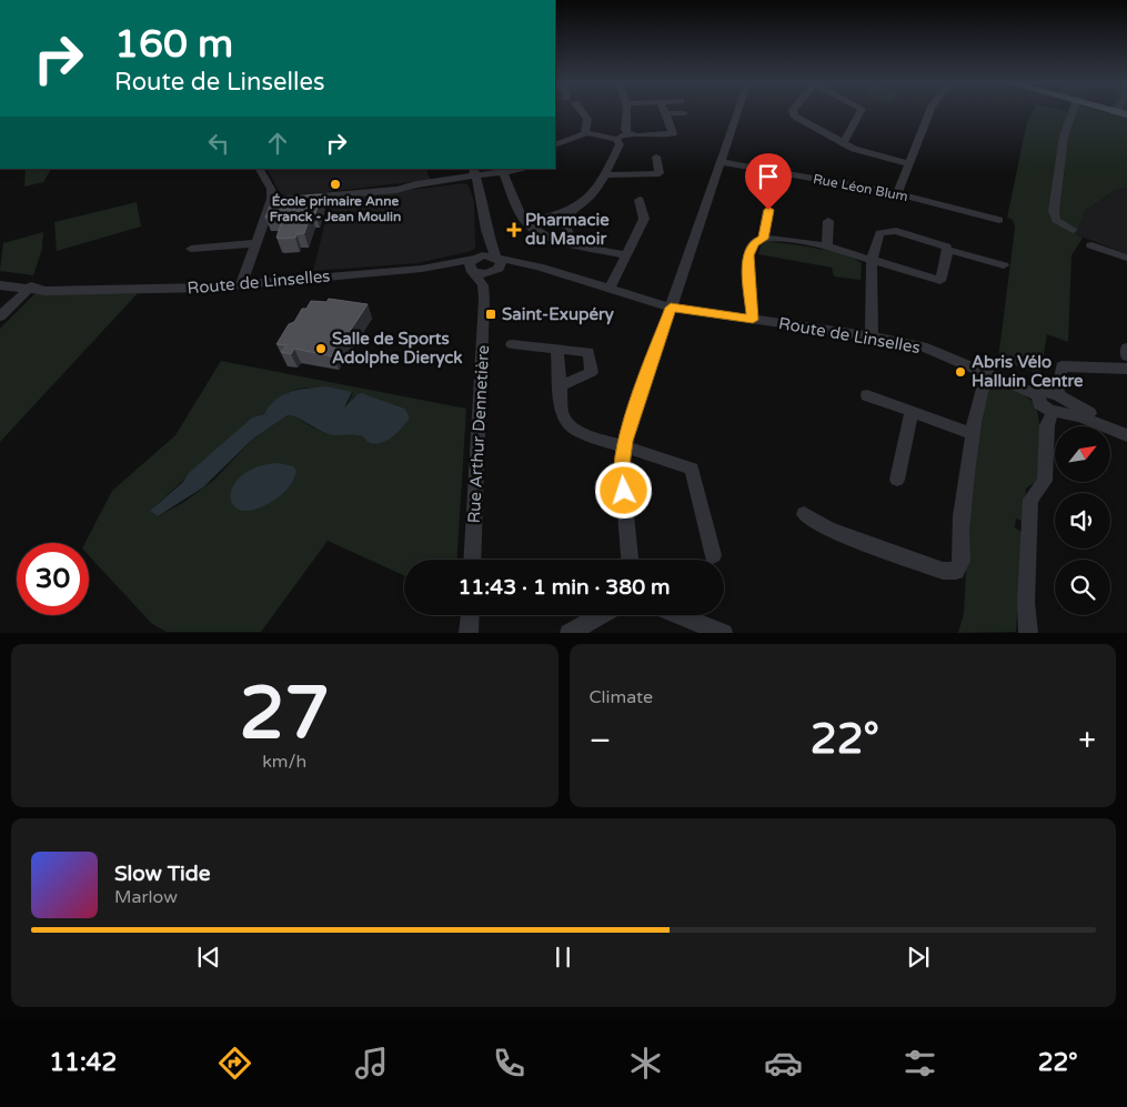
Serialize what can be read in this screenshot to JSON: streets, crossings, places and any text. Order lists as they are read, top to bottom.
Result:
{
  "streets": {
    "street": ["Rue Léon Blum", "Route de Linselles", "Rue Arthur Dennetière"]
  },
  "crossings": [
    ["Route de Linselles", "Rue Arthur Dennetière"]
  ],
  "places": {
    "other": ["École primaire Anne Franck - Jean Moulin", "Salle de Sports Adolphe Dieryck", "Abris Vélo Halluin Centre"],
    "health": ["Pharmacie du Manoir"],
    "transit": ["Saint-Exupéry"]
  },
  "north": "top right",
  "page": {
    "turn": ["160 m", "Route de Linselles"],
    "limit": "30",
    "trip": "11:43 · 1 min · 380 m",
    "tile": [
      ["27", "km/h"],
      "Climate"
    ],
    "heat": ["−", "22°", "+"],
    "song": ["Slow Tide", "Marlow"],
    "tabs": ["11:42", "22°"]
  }
}
